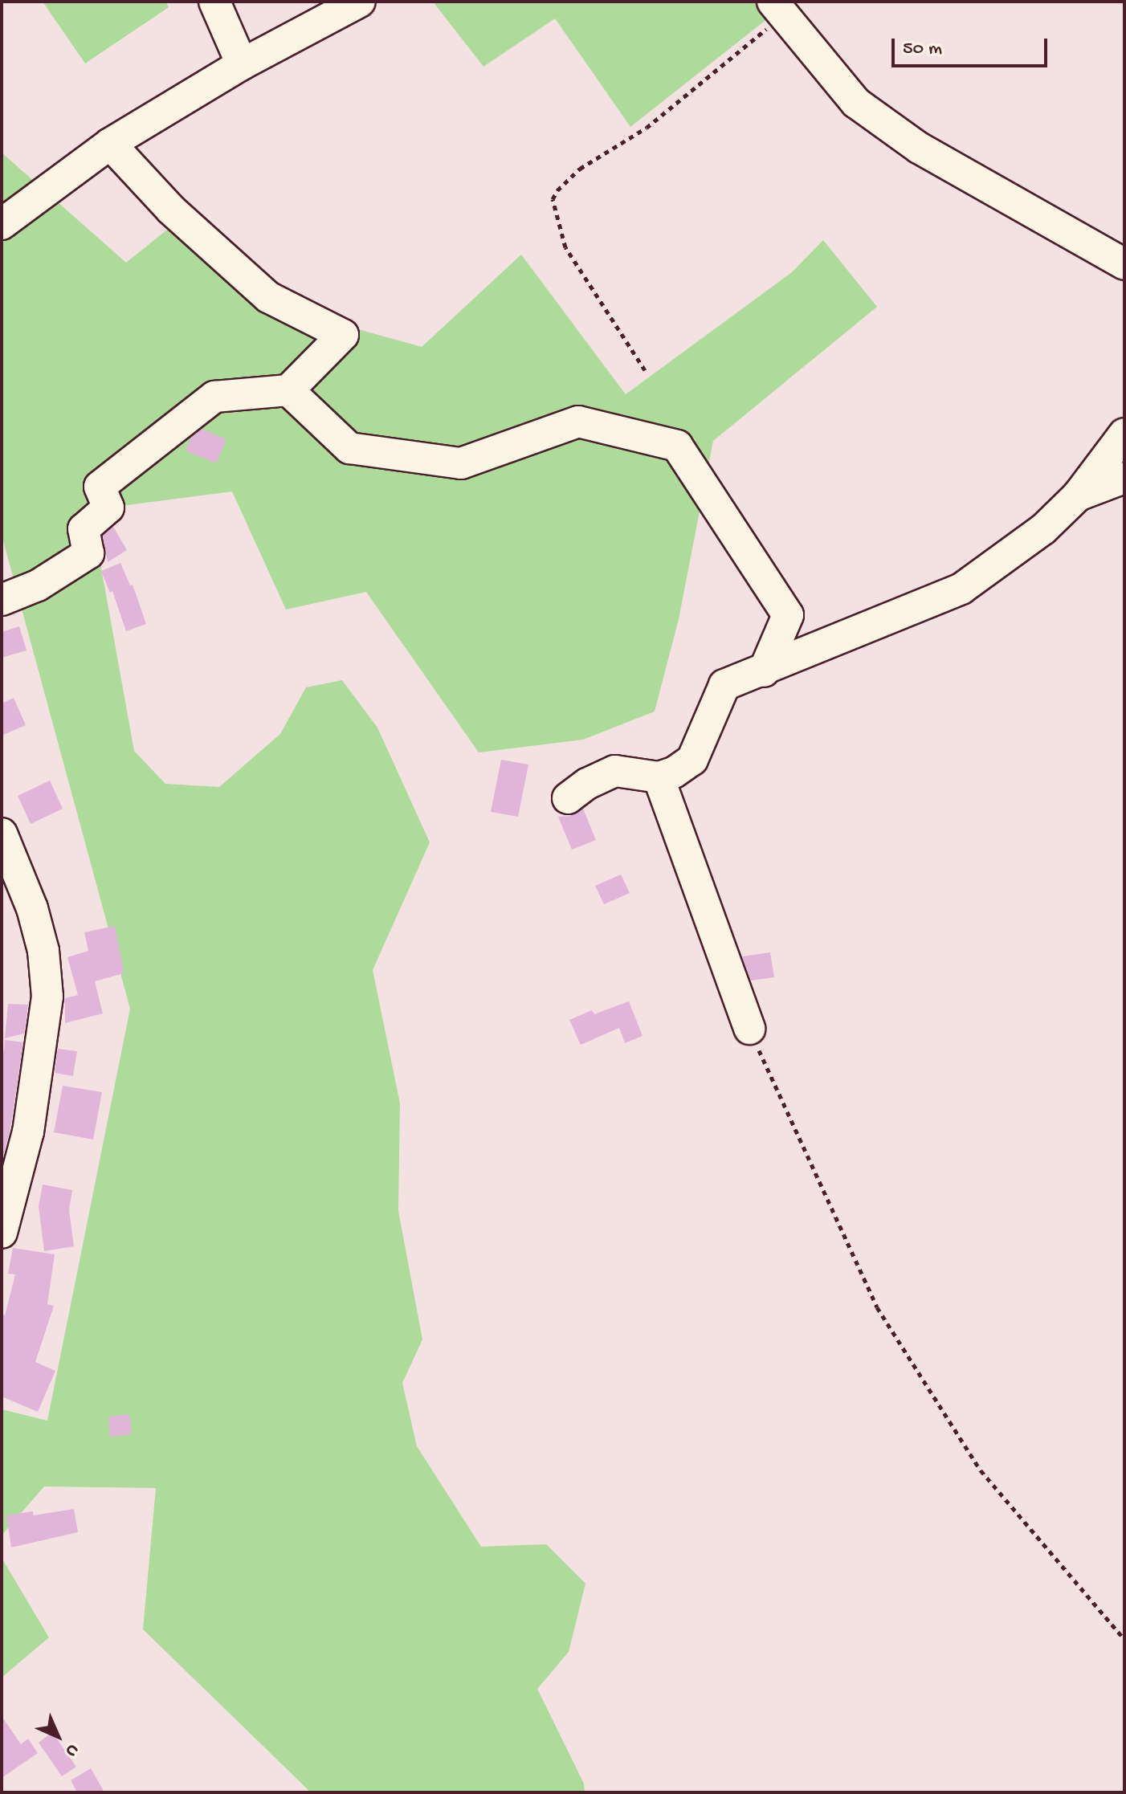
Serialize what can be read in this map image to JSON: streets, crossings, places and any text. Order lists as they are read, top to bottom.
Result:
{
  "scale_bar": "50 m",
  "north": "bottom right"
}
